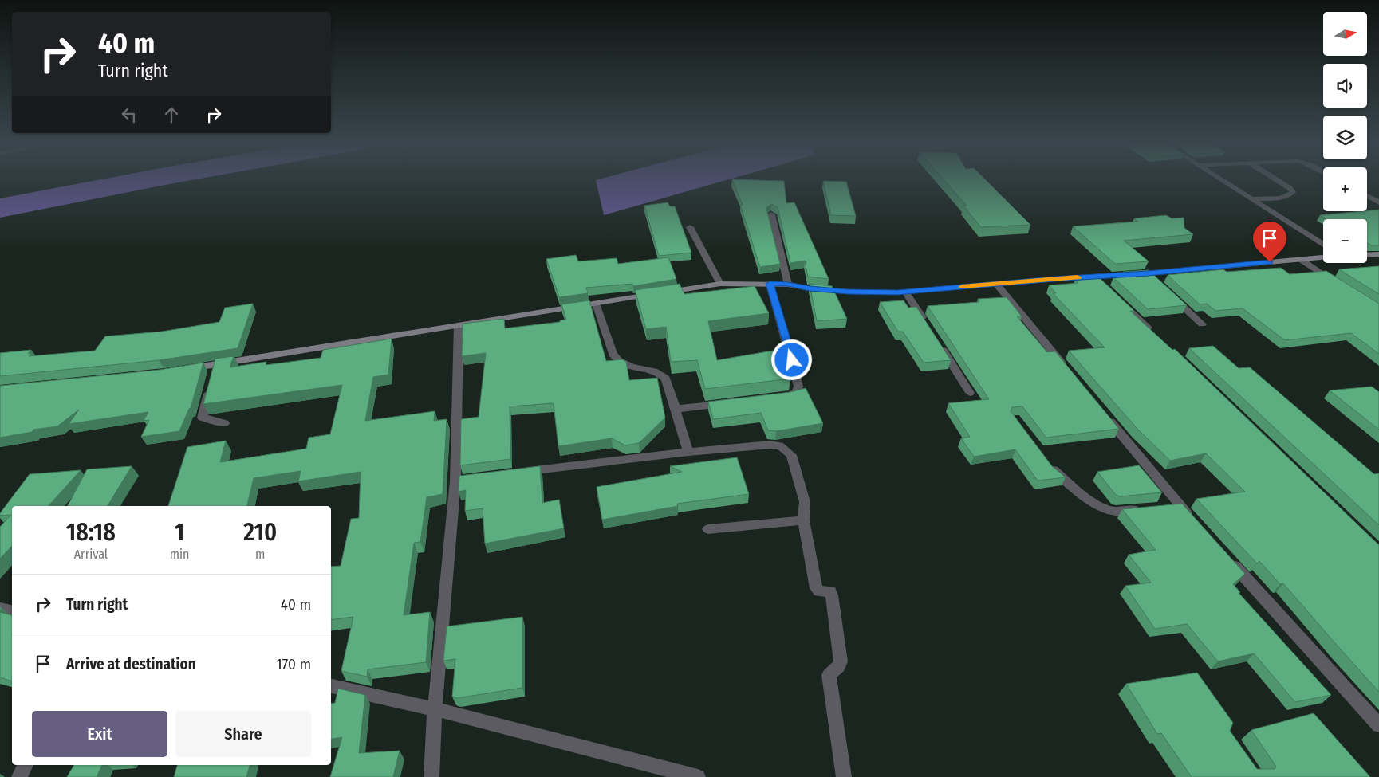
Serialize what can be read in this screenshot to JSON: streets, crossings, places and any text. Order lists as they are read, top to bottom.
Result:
{
  "north": "right",
  "page": {
    "map_buttons": ["+", "−"],
    "turn": ["40 m", "Turn right"],
    "eta": [
      "18:18",
      "Arrival",
      "1",
      "min",
      "210",
      "m"
    ],
    "list": [
      {
        "name": "Turn right",
        "value": "40 m"
      },
      {
        "name": "Arrive at destination",
        "value": "170 m"
      }
    ],
    "buttons": ["Exit", "Share"]
  }
}
